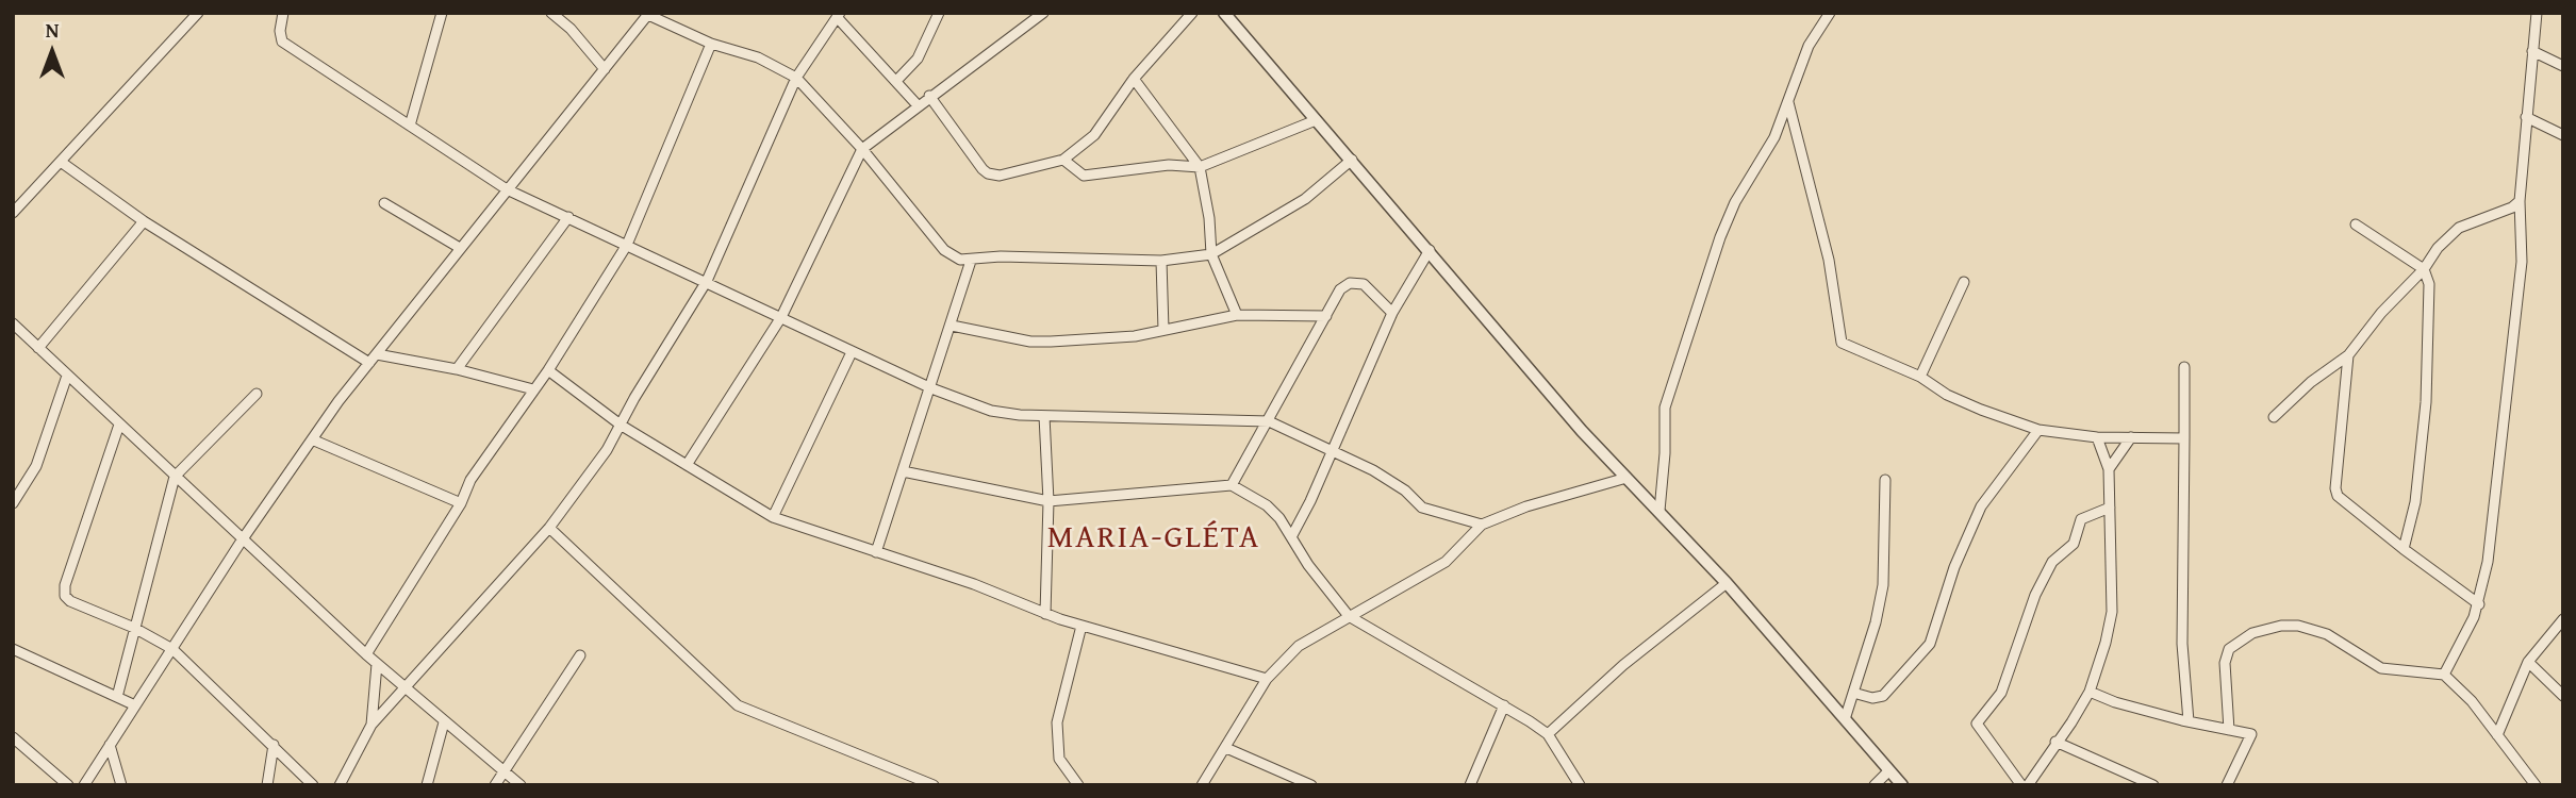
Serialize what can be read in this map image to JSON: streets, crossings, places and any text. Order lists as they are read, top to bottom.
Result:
{
  "districts": ["MARIA-GLÉTA"],
  "north": "top"
}
